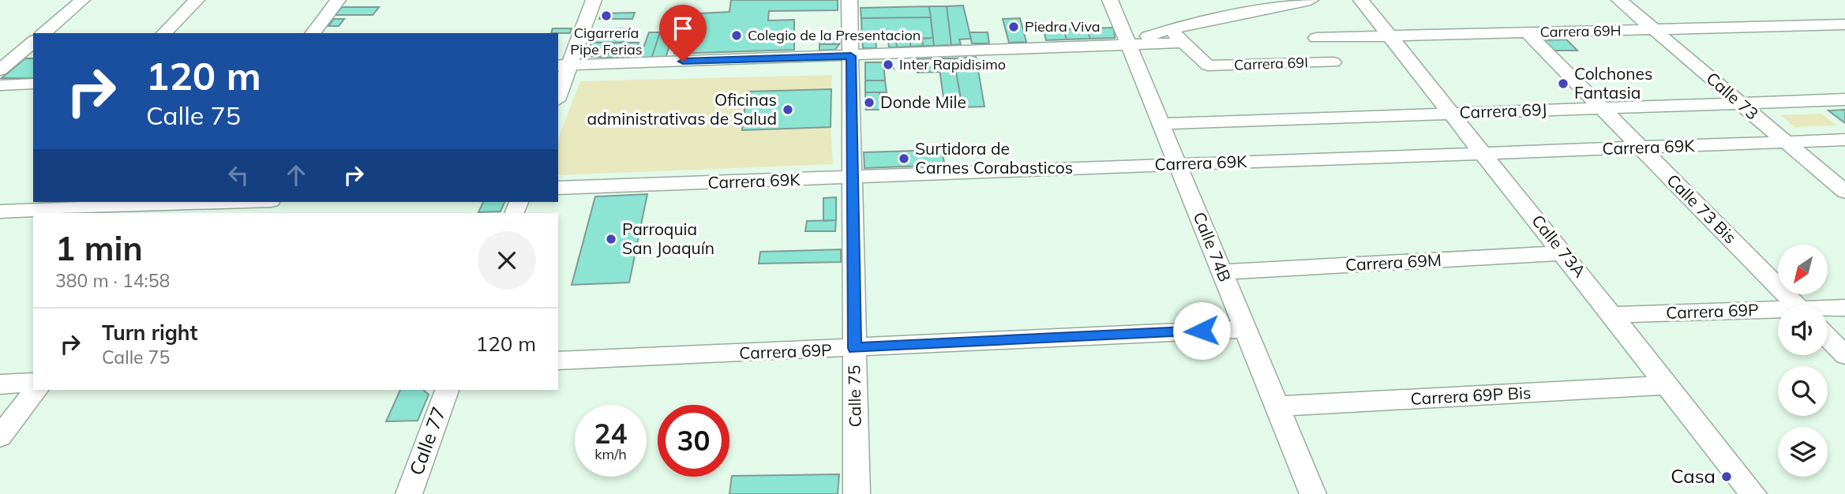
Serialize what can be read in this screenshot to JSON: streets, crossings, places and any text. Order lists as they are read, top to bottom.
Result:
{
  "streets": {
    "street": [
      "Carrera 69H",
      "Carrera 69I",
      "Calle 73",
      "Carrera 69J",
      "Carrera 69K",
      "Calle 73 Bis",
      "Calle 73A",
      "Calle 74B",
      "Carrera 69M",
      "Carrera 69P",
      "Calle 75",
      "Carrera 69P Bis",
      "Calle 77"
    ]
  },
  "crossings": [
    ["Carrera 69H", "Carrera 69I"],
    ["Carrera 69H", "Calle 73"],
    ["Carrera 69H", "Calle 73 Bis"],
    ["Carrera 69H", "Calle 73A"],
    ["Calle 73", "Carrera 69J"],
    ["Calle 73", "Carrera 69K"],
    ["Carrera 69J", "Calle 73 Bis"],
    ["Carrera 69J", "Calle 73A"],
    ["Carrera 69J", "Calle 74B"],
    ["Carrera 69K", "Calle 73 Bis"],
    ["Carrera 69K", "Calle 73A"],
    ["Carrera 69K", "Calle 74B"],
    ["Carrera 69K", "Calle 75"],
    ["Calle 73A", "Carrera 69M"],
    ["Calle 73A", "Carrera 69P"],
    ["Calle 73A", "Carrera 69P Bis"],
    ["Calle 74B", "Carrera 69M"],
    ["Calle 74B", "Carrera 69P"],
    ["Calle 74B", "Carrera 69P Bis"],
    ["Carrera 69P", "Calle 75"]
  ],
  "places": [
    "Cigarrería Pipe Ferias",
    "Piedra Viva",
    "Colegio de la Presentacion",
    "Inter Rapidisimo",
    "Colchones Fantasia",
    "Donde Mile",
    "Oficinas administrativas de Salud",
    "Surtidora de Carnes Corabasticos",
    "Parroquia San Joaquín",
    "Casa"
  ],
  "north": "bottom left",
  "page": {
    "turn": ["120 m", "Calle 75"],
    "heading": ["1 min", "380 m · 14:58"],
    "list": [
      {
        "name": "Turn right",
        "note": "Calle 75",
        "value": "120 m"
      }
    ],
    "speed": "24 km/h",
    "limit": "30"
  }
}
